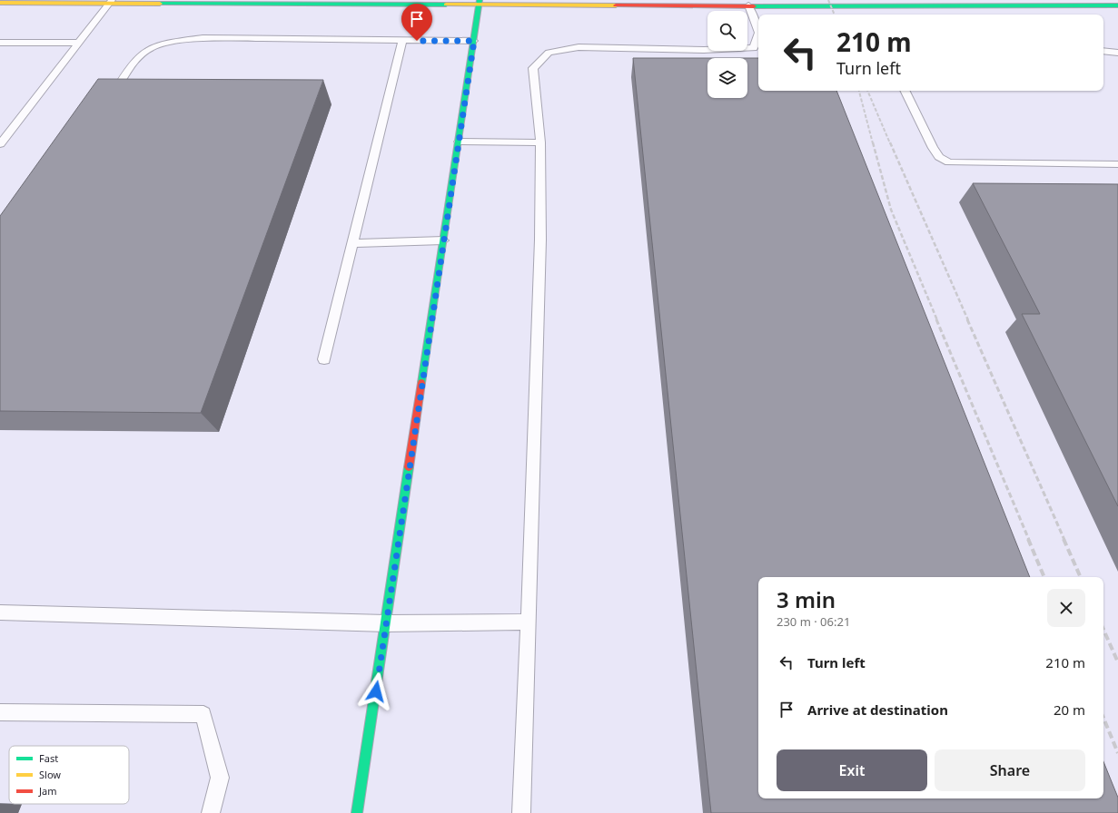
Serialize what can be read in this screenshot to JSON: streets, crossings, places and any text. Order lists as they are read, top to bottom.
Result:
{
  "legend": ["Fast", "Slow", "Jam"],
  "page": {
    "turn": ["210 m", "Turn left"],
    "heading": ["3 min", "230 m · 06:21"],
    "list": [
      {
        "name": "Turn left",
        "value": "210 m"
      },
      {
        "name": "Arrive at destination",
        "value": "20 m"
      }
    ],
    "buttons": ["Exit", "Share"]
  }
}
